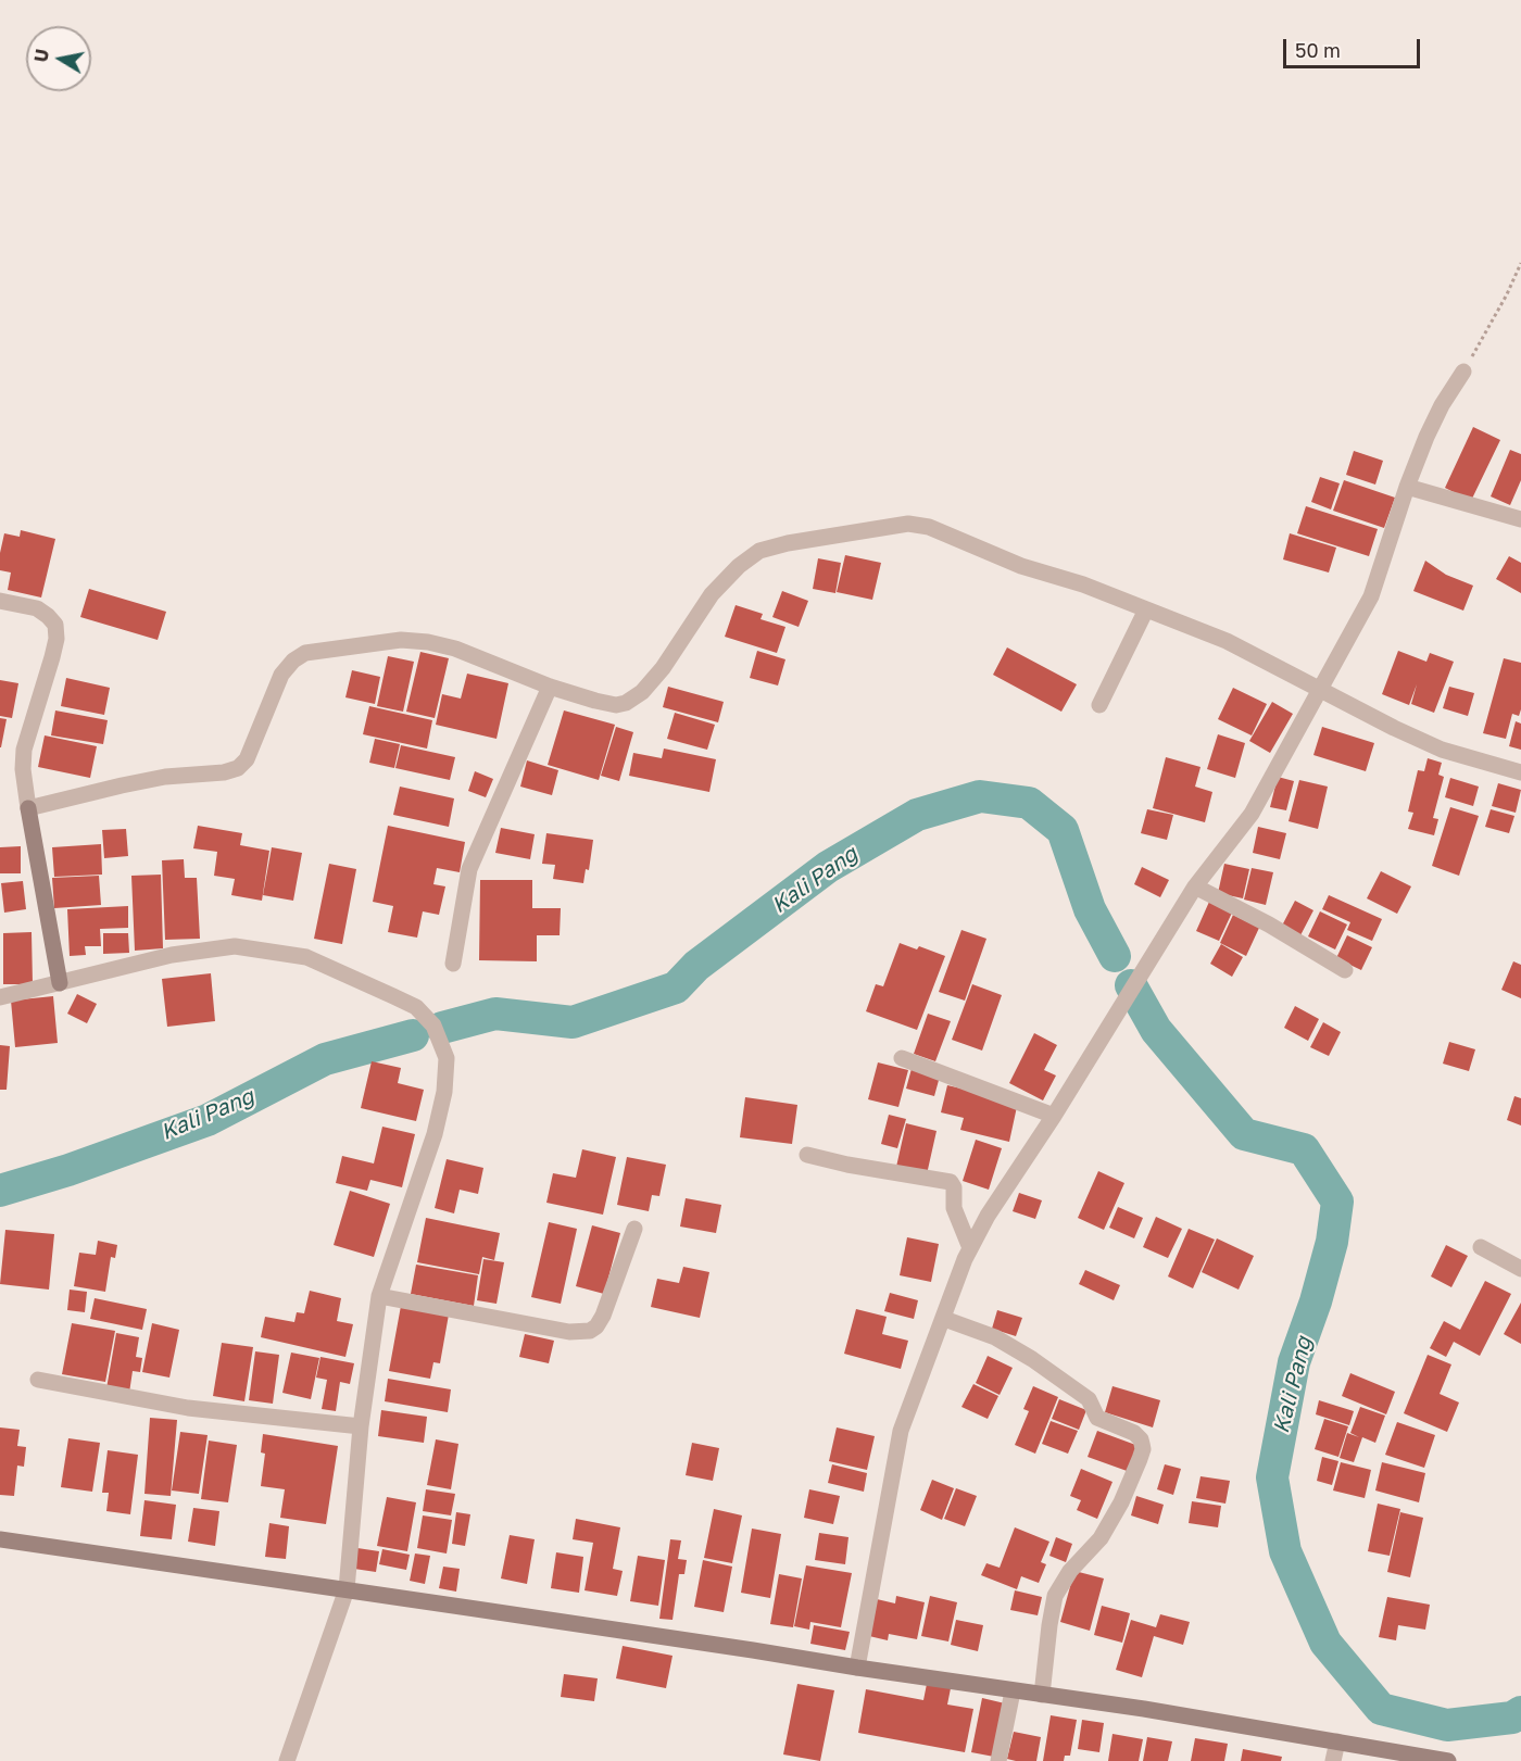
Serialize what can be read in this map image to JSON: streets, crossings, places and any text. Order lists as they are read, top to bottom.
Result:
{
  "water": ["Kali Pang"],
  "scale_bar": "50 m",
  "north": "left"
}
